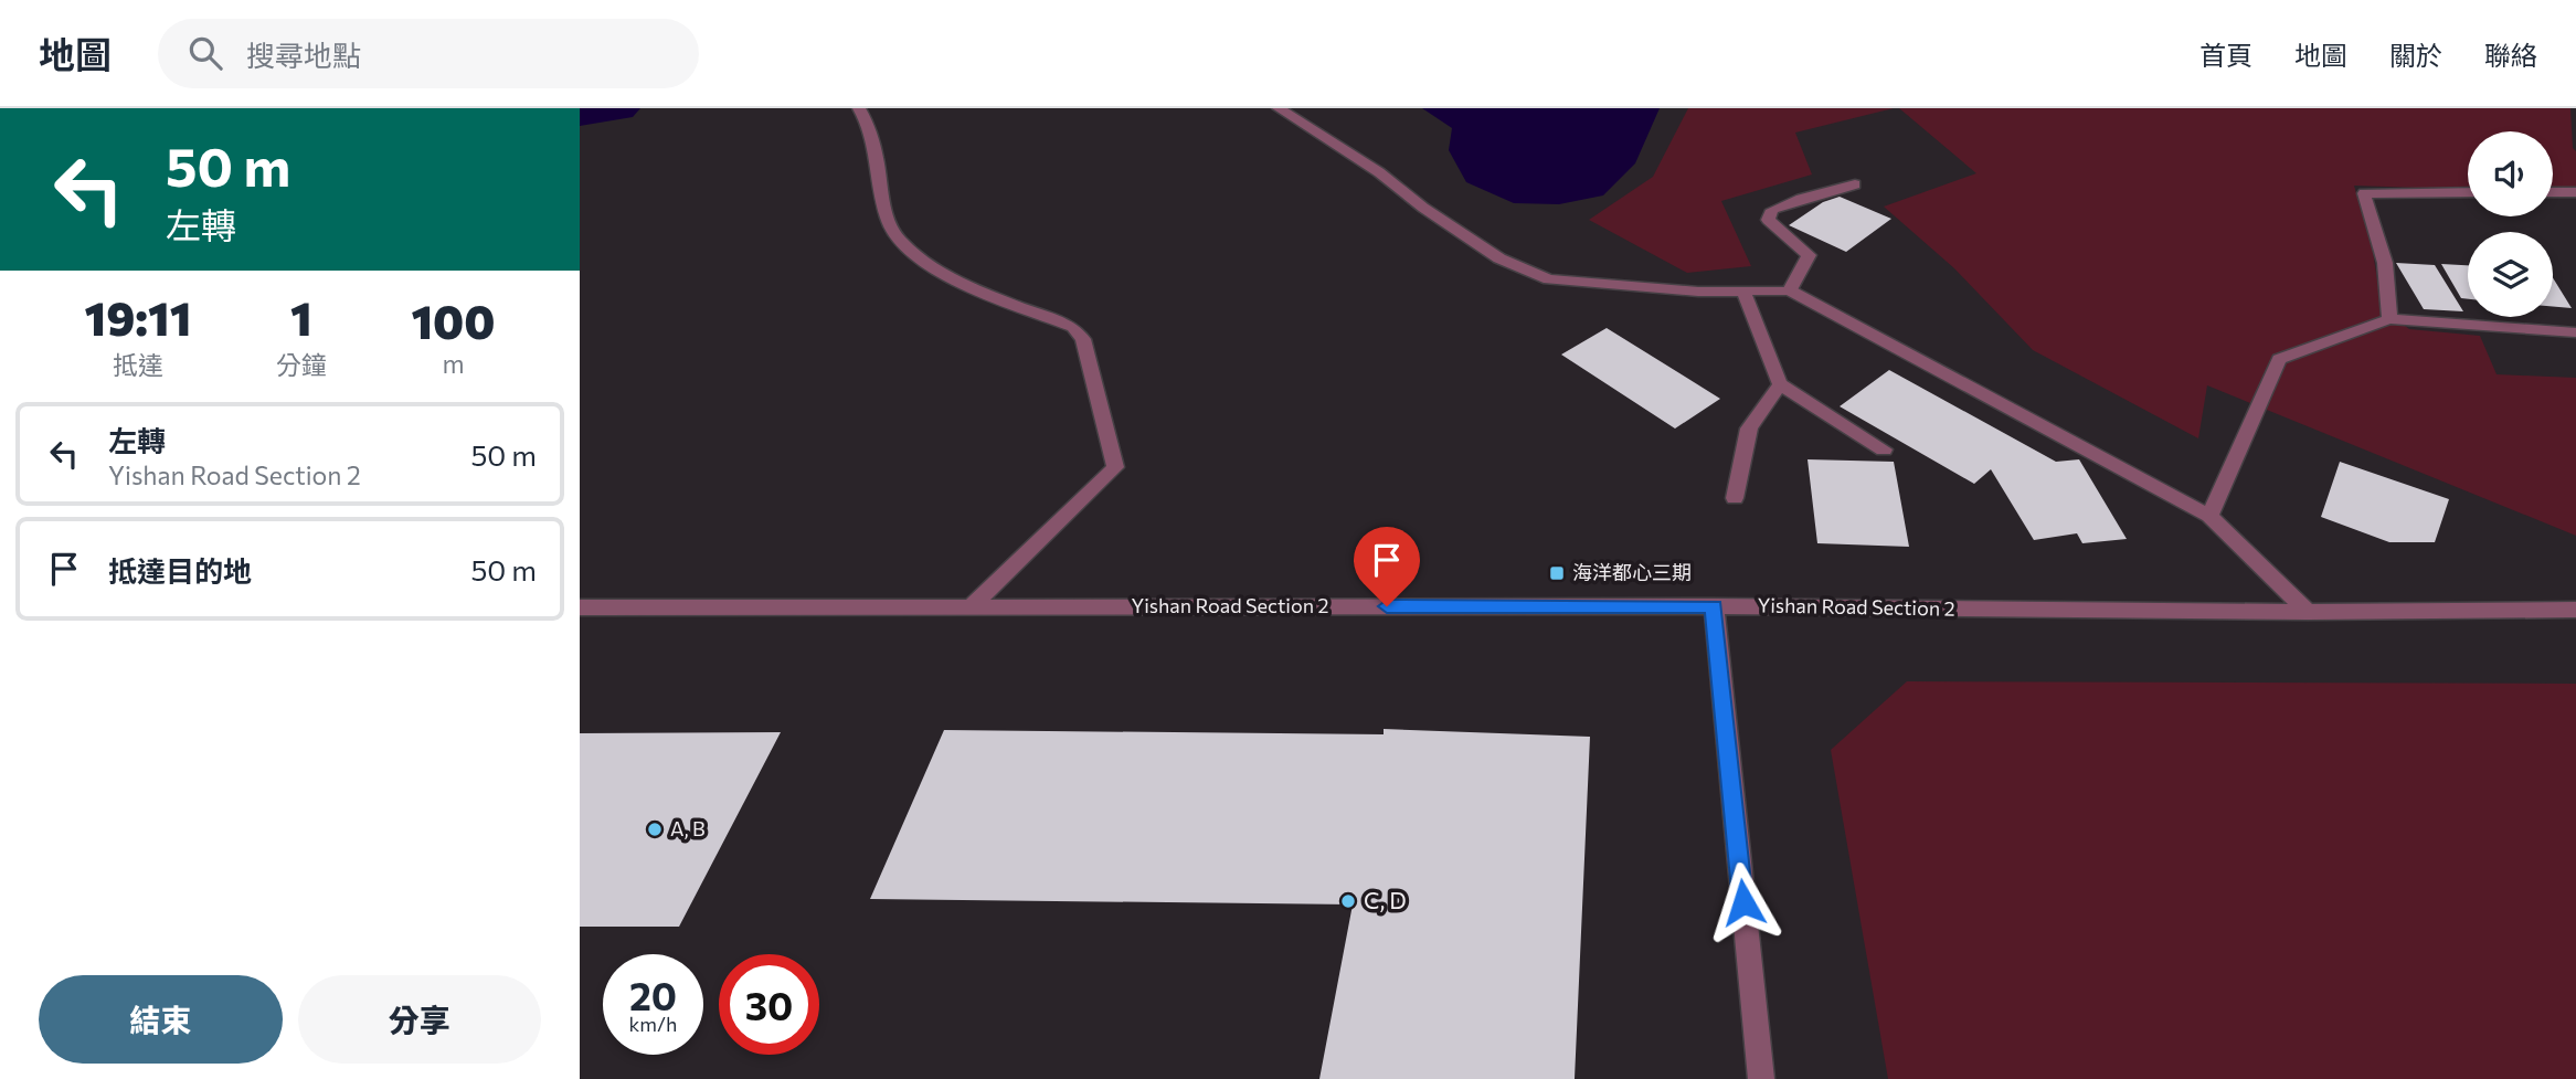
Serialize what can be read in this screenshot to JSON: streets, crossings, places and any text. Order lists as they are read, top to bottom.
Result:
{
  "streets": {
    "street": ["Yishan Road Section 2"]
  },
  "places": {
    "transit": ["海洋都心三期"],
    "other": ["A, B", "C, D"]
  },
  "page": {
    "header": "地圖",
    "search": "搜尋地點",
    "nav": [
      "首頁",
      "地圖",
      "關於",
      "聯絡"
    ],
    "turn": ["50 m", "左轉"],
    "eta": [
      "19:11",
      "抵達",
      "1",
      "分鐘",
      "100",
      "m"
    ],
    "list": [
      {
        "name": "左轉",
        "note": "Yishan Road Section 2",
        "value": "50 m"
      },
      {
        "name": "抵達目的地",
        "value": "50 m"
      }
    ],
    "speed": "20 km/h",
    "limit": "30",
    "buttons": ["結束", "分享"]
  }
}
